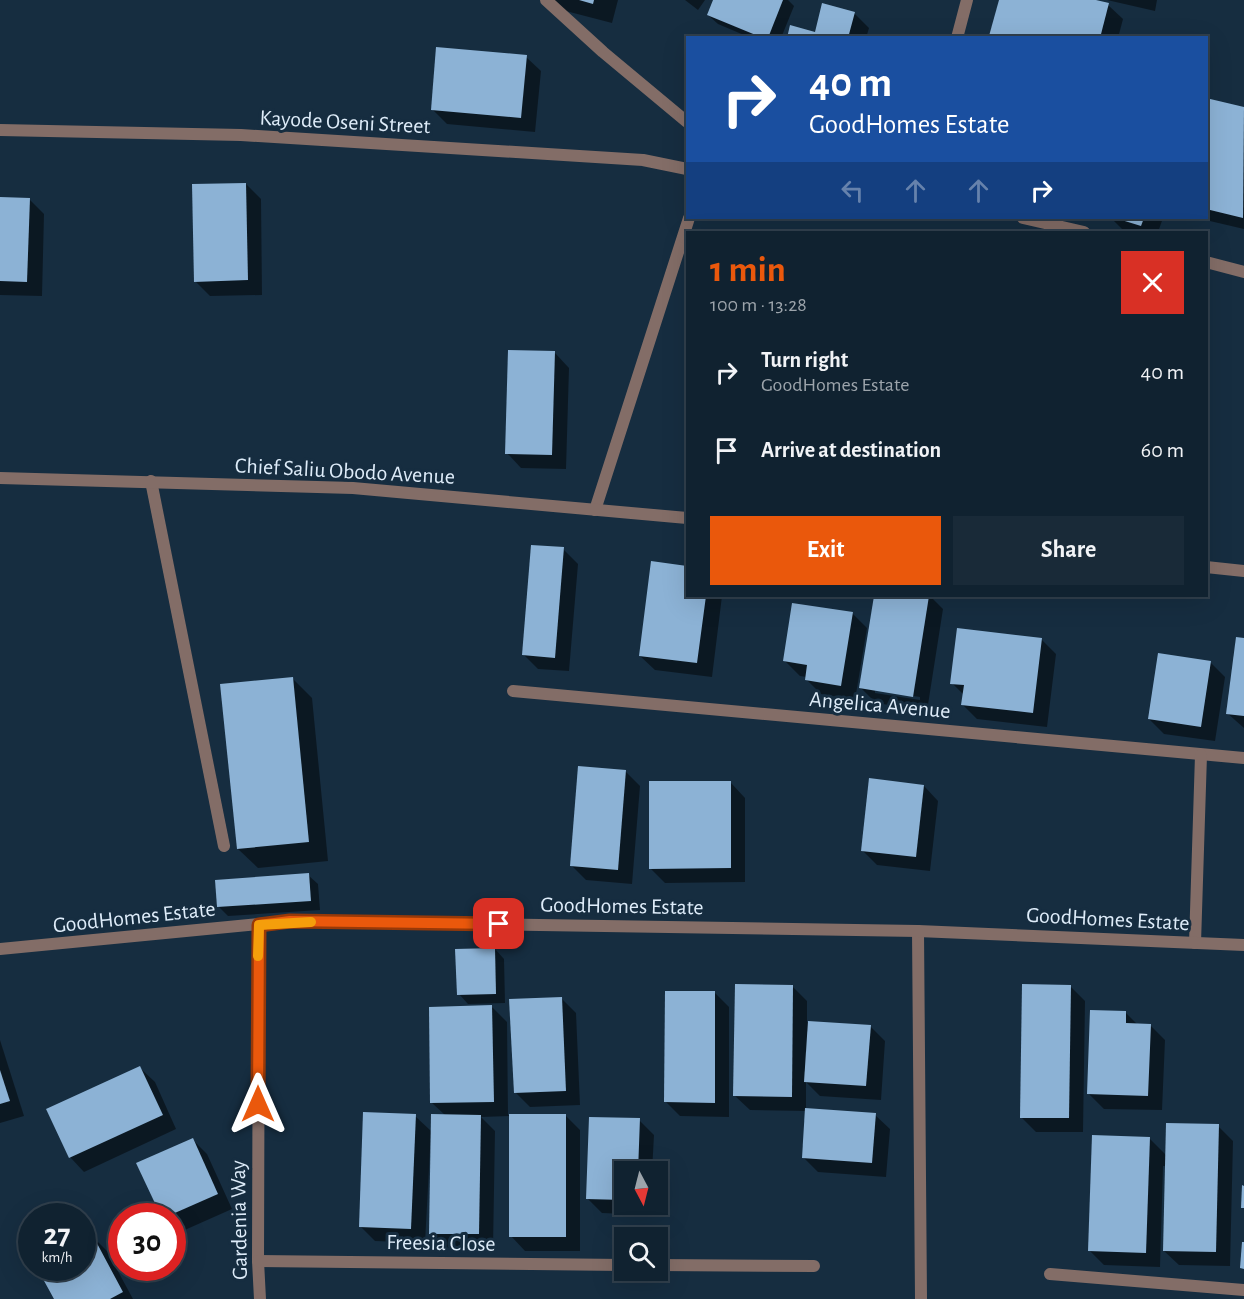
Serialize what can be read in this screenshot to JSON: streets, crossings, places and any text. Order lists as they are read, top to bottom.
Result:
{
  "streets": {
    "street": [
      "Kayode Oseni Street",
      "Chief Saliu Obodo Avenue",
      "Angelica Avenue",
      "GoodHomes Estate",
      "Gardenia Way",
      "Freesia Close"
    ]
  },
  "crossings": [
    ["GoodHomes Estate", "Gardenia Way"],
    ["Gardenia Way", "Freesia Close"]
  ],
  "north": "bottom",
  "page": {
    "turn": ["40 m", "GoodHomes Estate"],
    "heading": ["1 min", "100 m · 13:28"],
    "list": [
      {
        "name": "Turn right",
        "note": "GoodHomes Estate",
        "value": "40 m"
      },
      {
        "name": "Arrive at destination",
        "value": "60 m"
      }
    ],
    "buttons": ["Exit", "Share"],
    "speed": "27 km/h",
    "limit": "30"
  }
}
